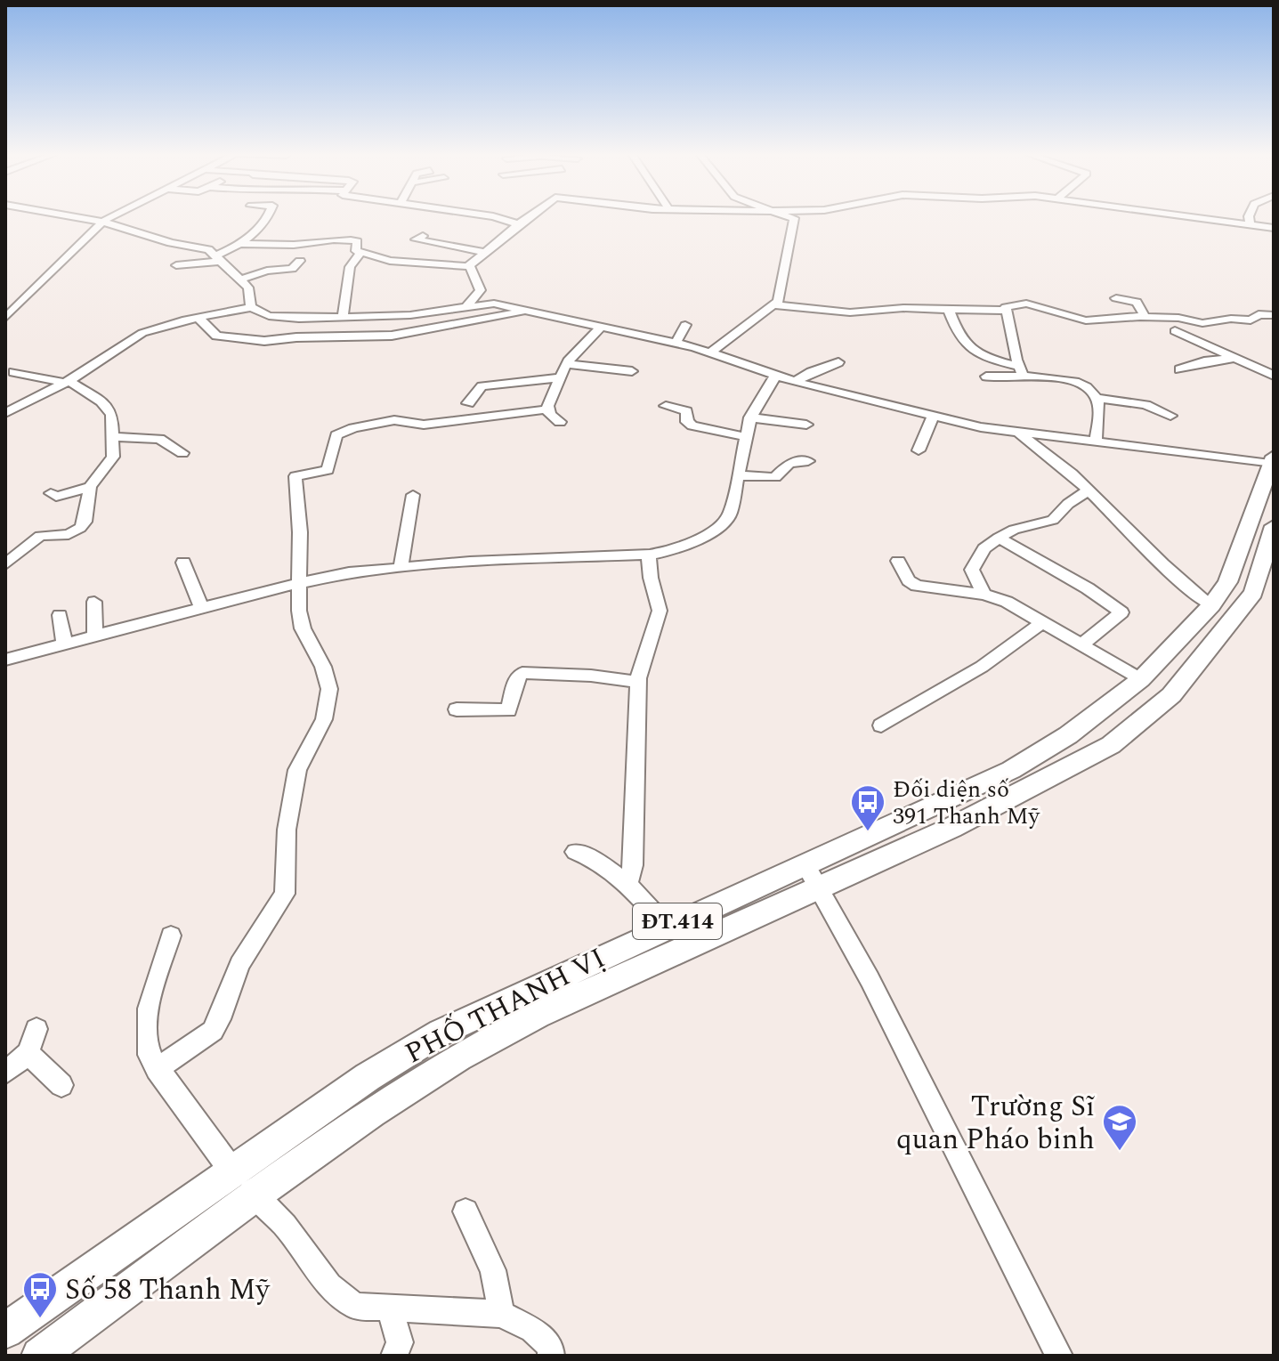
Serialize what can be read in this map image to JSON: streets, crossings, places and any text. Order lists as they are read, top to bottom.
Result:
{
  "streets": {
    "main road": ["ĐT.414", "PHỐ THANH VỊ"]
  },
  "places": {
    "bus stop": ["Đối diện số 391 Thanh Mỹ", "Số 58 Thanh Mỹ"],
    "school or university": ["Trường Sĩ quan Pháo binh"]
  }
}
